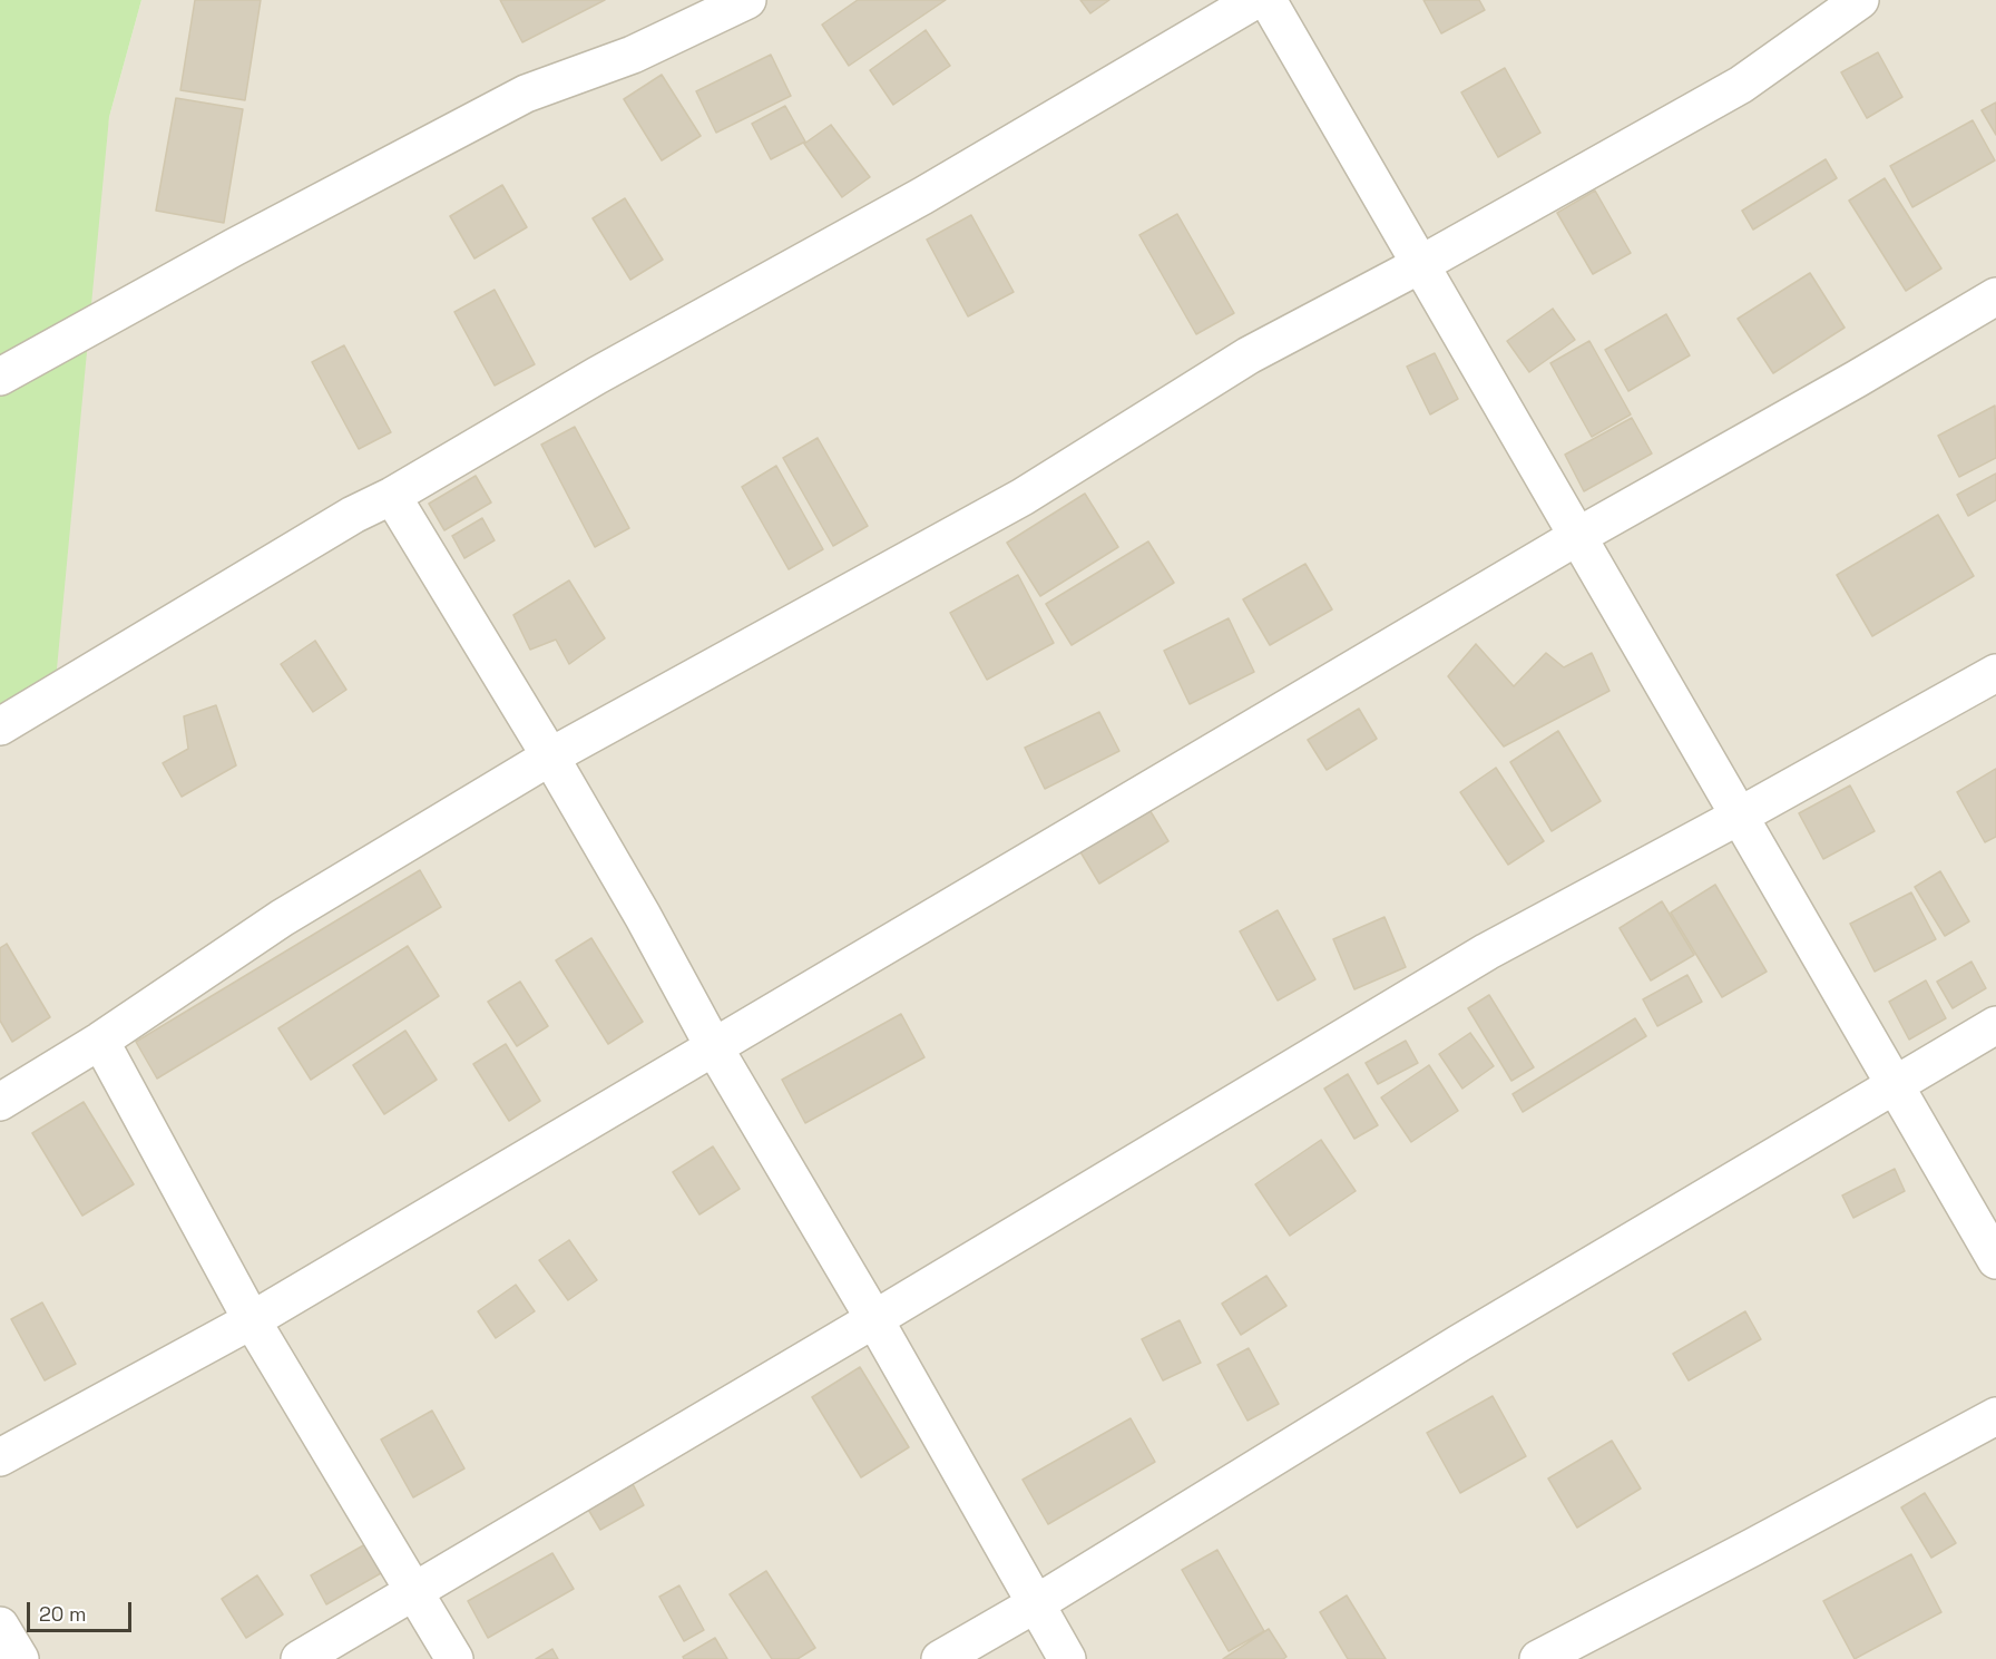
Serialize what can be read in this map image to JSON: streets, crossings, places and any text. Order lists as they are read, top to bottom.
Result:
{
  "scale_bar": "20 m"
}
